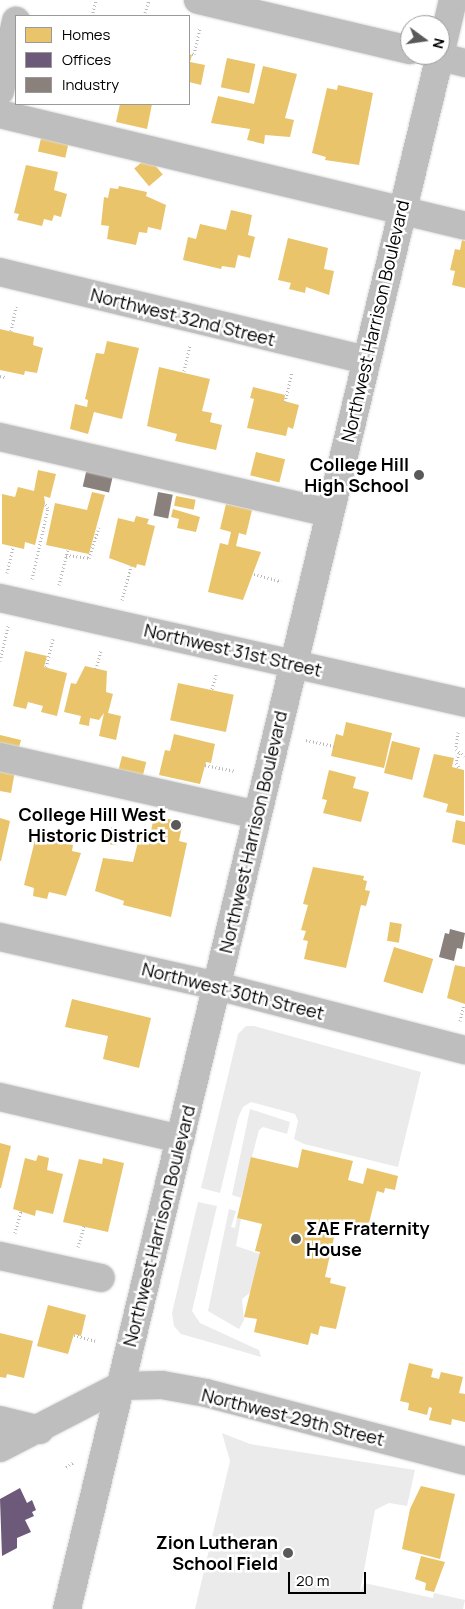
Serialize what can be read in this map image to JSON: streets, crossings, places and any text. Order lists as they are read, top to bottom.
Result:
{
  "streets": {
    "street": [
      "Northwest 32nd Street",
      "Northwest Harrison Boulevard",
      "Northwest 31st Street",
      "Northwest 30th Street",
      "Northwest 29th Street"
    ]
  },
  "crossings": [
    ["Northwest 32nd Street", "Northwest Harrison Boulevard"],
    ["Northwest Harrison Boulevard", "Northwest 31st Street"],
    ["Northwest Harrison Boulevard", "Northwest 30th Street"],
    ["Northwest Harrison Boulevard", "Northwest 29th Street"]
  ],
  "places": [
    "College Hill High School",
    "College Hill West Historic District",
    "ΣΑΕ Fraternity House",
    "Zion Lutheran School Field"
  ],
  "legend": ["Homes", "Offices", "Industry"],
  "scale_bar": "20 m",
  "north": "right"
}
